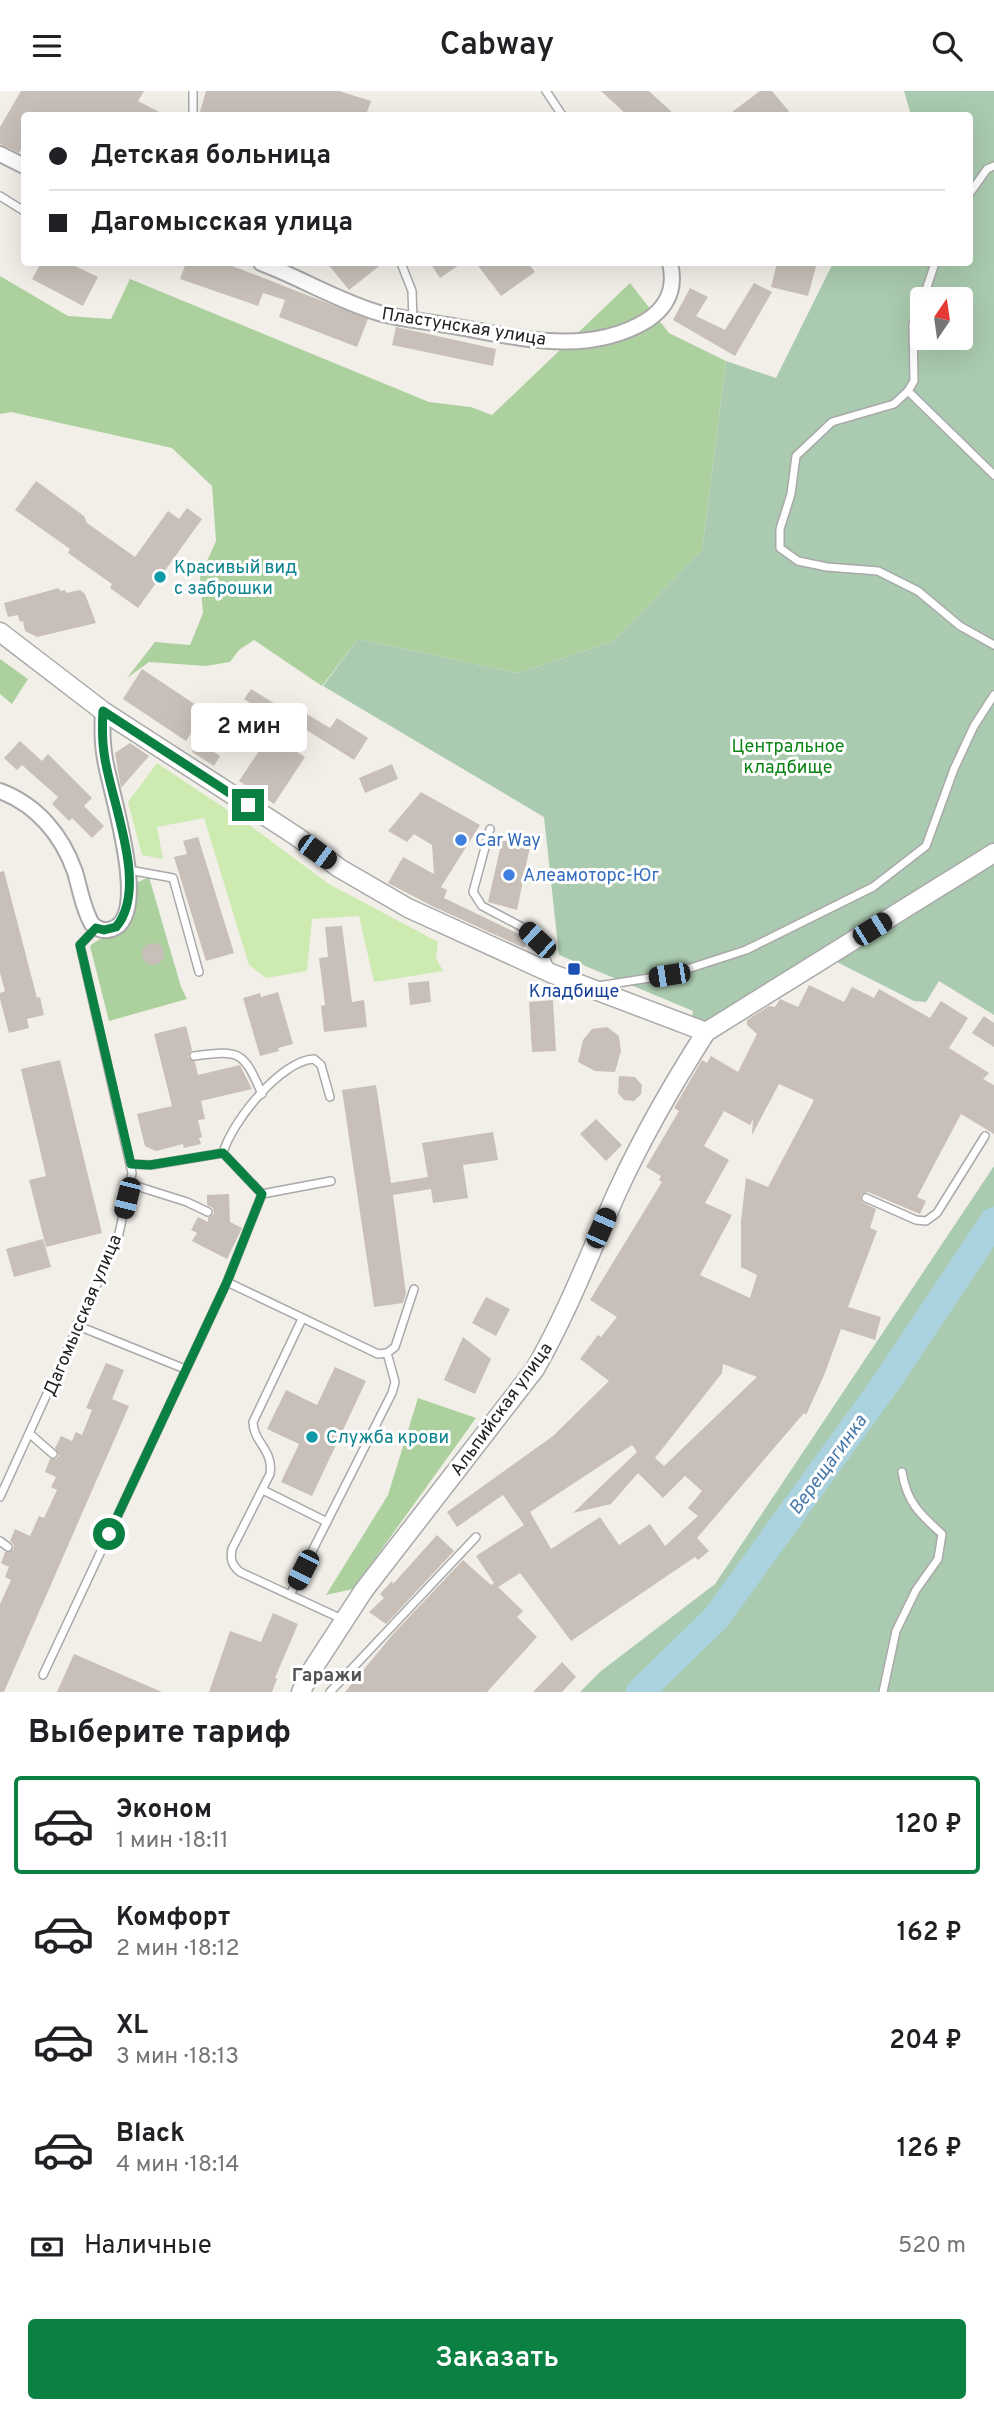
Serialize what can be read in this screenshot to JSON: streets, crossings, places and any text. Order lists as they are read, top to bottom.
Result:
{
  "streets": {
    "street": ["Пластунская улица", "Альпийская улица"],
    "lane": ["Дагомысская улица"]
  },
  "districts": ["Гаражи"],
  "water": ["Верещагинка"],
  "parks": ["Центральное кладбище"],
  "places": {
    "other": [
      "Красивый вид с заброшки",
      "Car Way",
      "Алеамоторс-Юг",
      "Служба крови"
    ],
    "transit": ["Кладбище"]
  },
  "north": "top",
  "page": {
    "header": "Cabway",
    "banner": ["Детская больница", "Дагомысская улица"],
    "bubble": "2 мин",
    "heading": "Выберите тариф",
    "list": [
      {
        "name": "Эконом",
        "note": "1 мин · 18:11",
        "value": "120 ₽"
      },
      {
        "name": "Комфорт",
        "note": "2 мин · 18:12",
        "value": "162 ₽"
      },
      {
        "name": "XL",
        "note": "3 мин · 18:13",
        "value": "204 ₽"
      },
      {
        "name": "Black",
        "note": "4 мин · 18:14",
        "value": "126 ₽"
      }
    ],
    "pay": ["Наличные", "520 m"],
    "buttons": "Заказать"
  }
}
